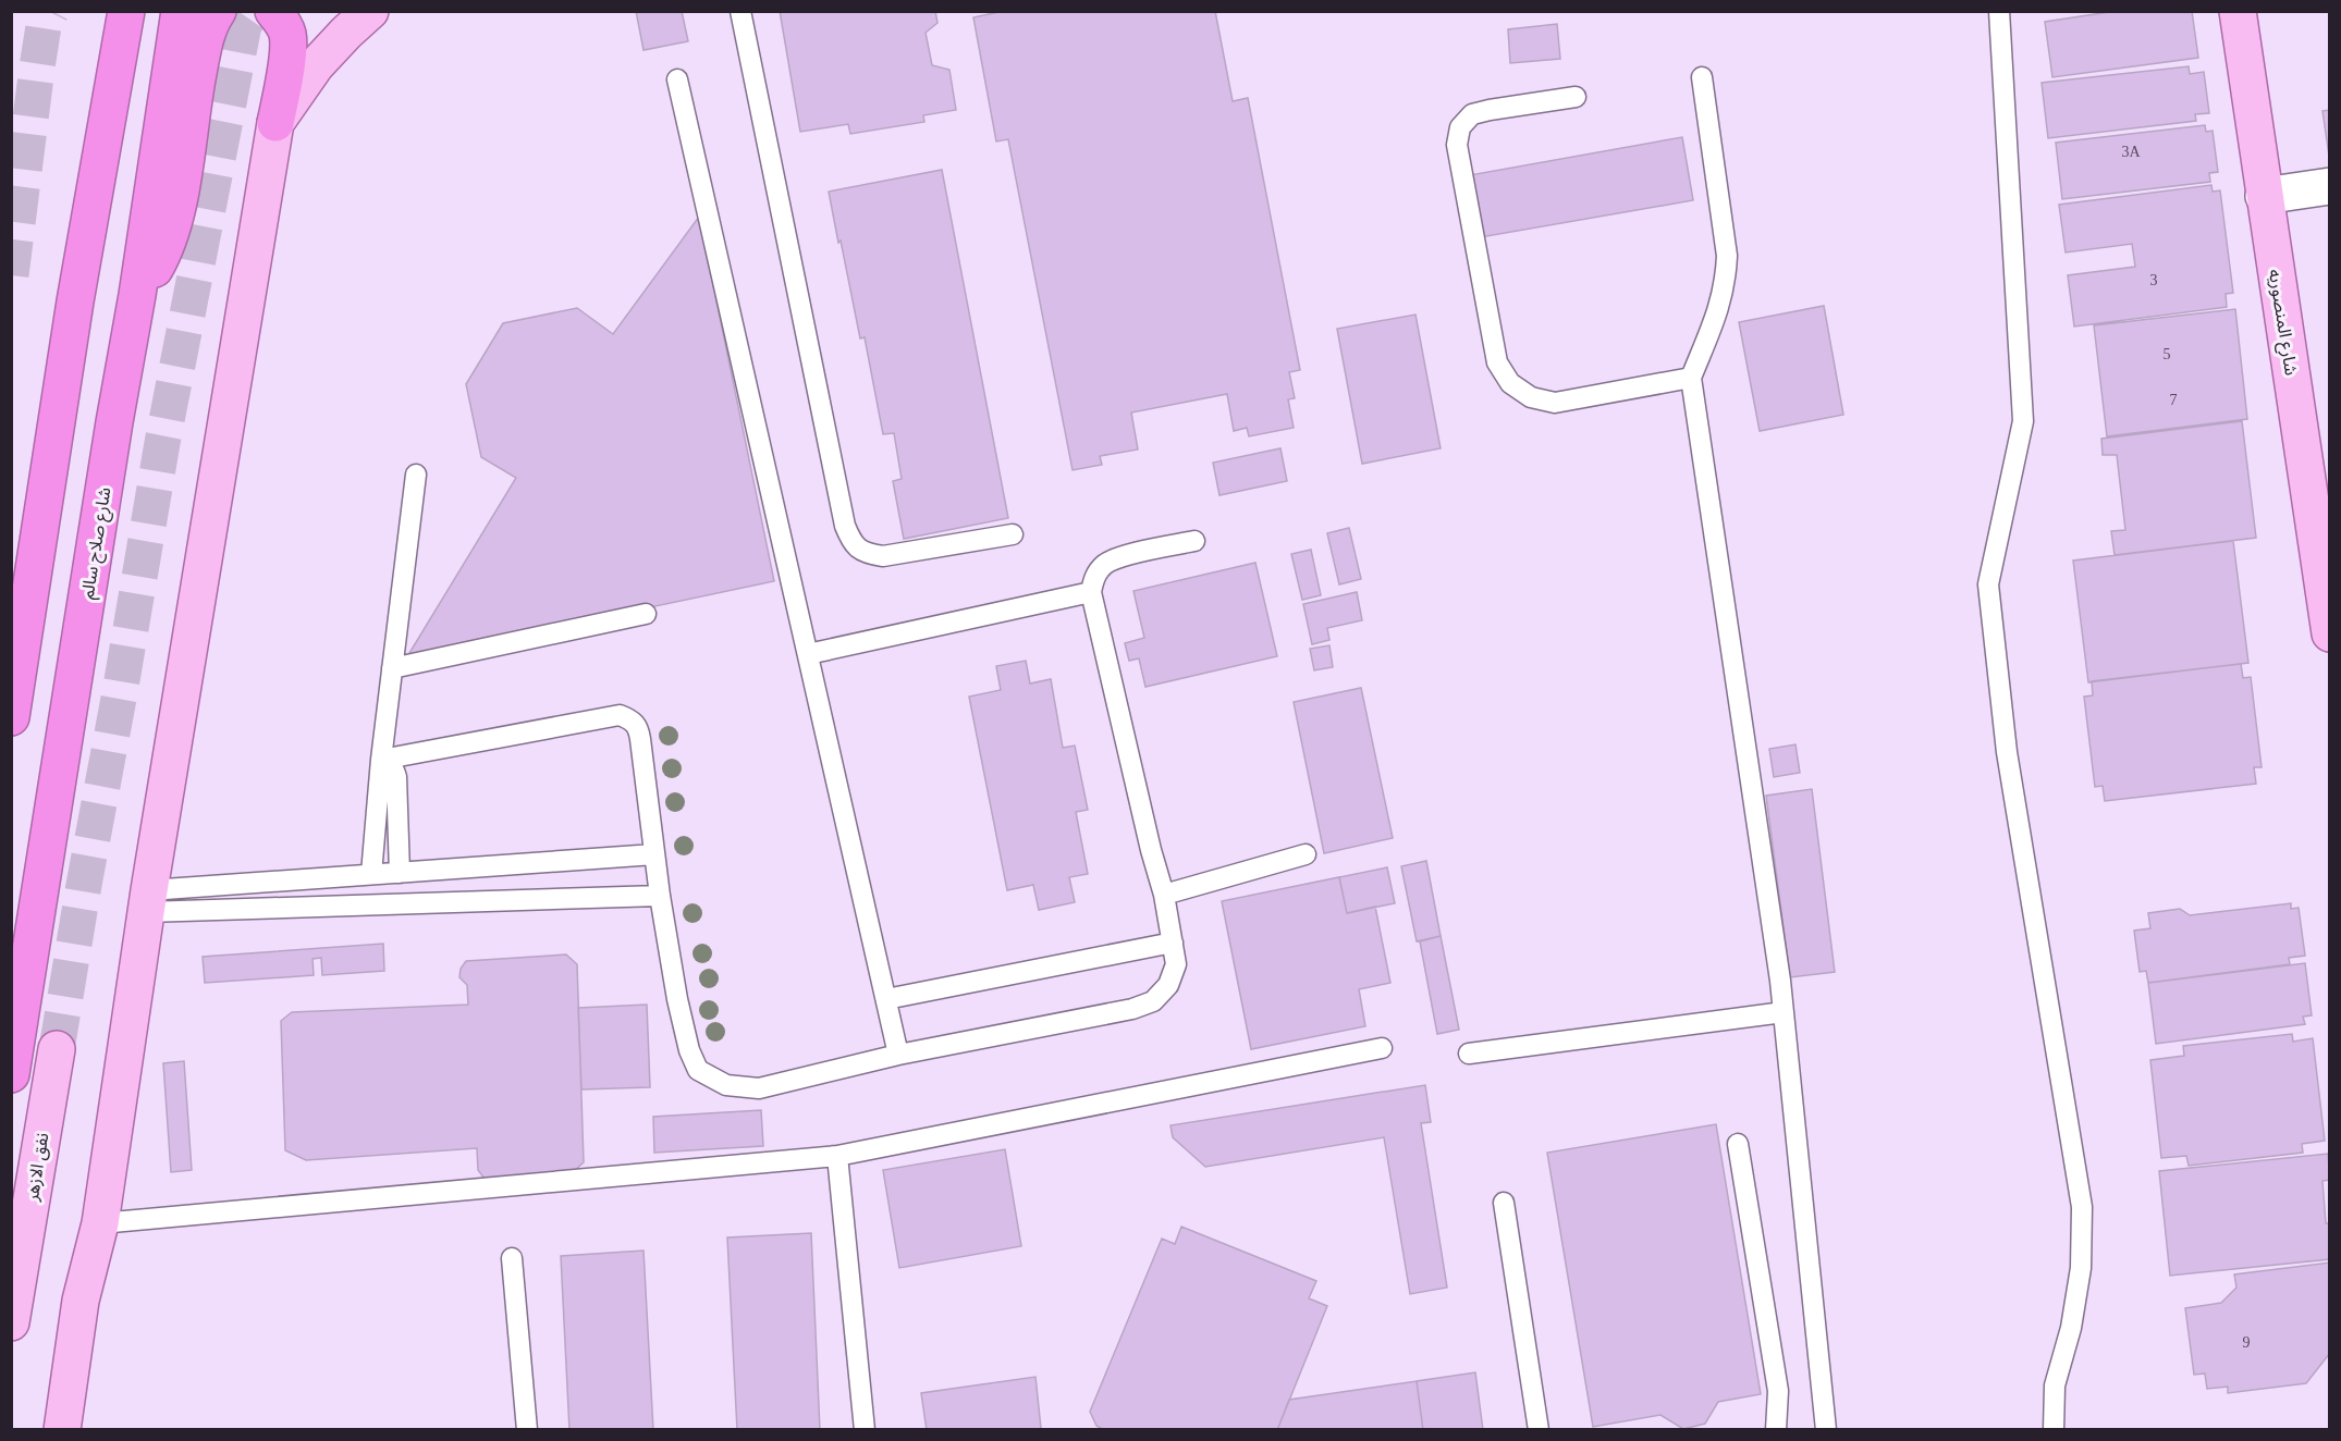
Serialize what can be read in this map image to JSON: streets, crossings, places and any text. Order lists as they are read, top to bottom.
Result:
{
  "streets": {
    "highway": ["شارع صلاح سالم"],
    "main road": ["شارع المنصوريه", "نفق الازهر"]
  },
  "house_numbers": [
    "3A",
    "3",
    "5",
    "7",
    "9"
  ]
}
